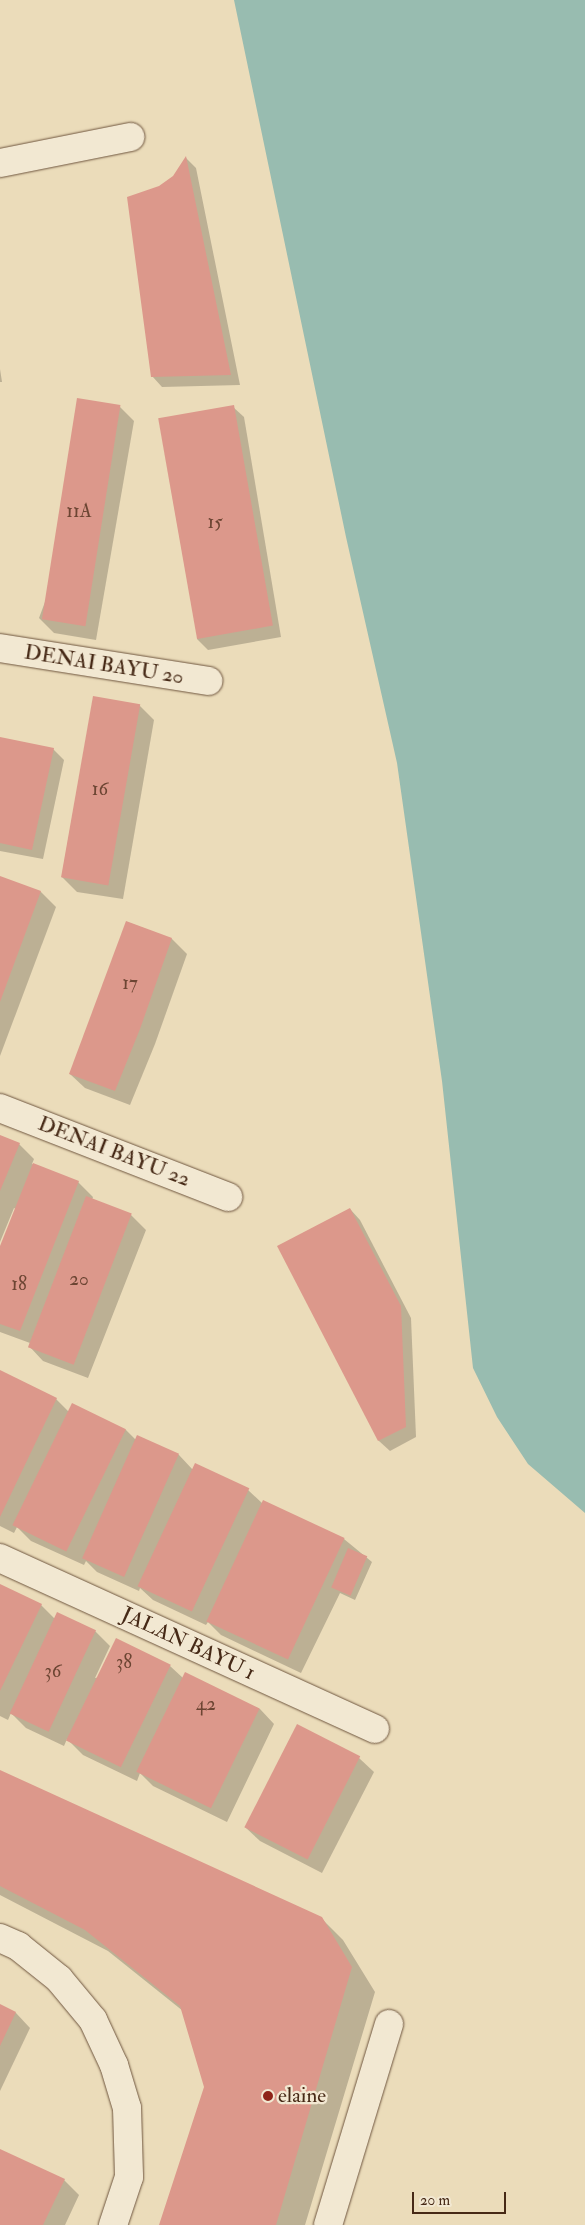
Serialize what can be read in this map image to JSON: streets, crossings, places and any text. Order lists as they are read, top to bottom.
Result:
{
  "streets": {
    "street": ["DENAI BAYU 20", "DENAI BAYU 22", "JALAN BAYU 1"]
  },
  "places": ["elaine"],
  "house_numbers": [
    "11A",
    "15",
    "16",
    "17",
    "20",
    "18",
    "38",
    "36",
    "42"
  ],
  "scale_bar": "20 m"
}
